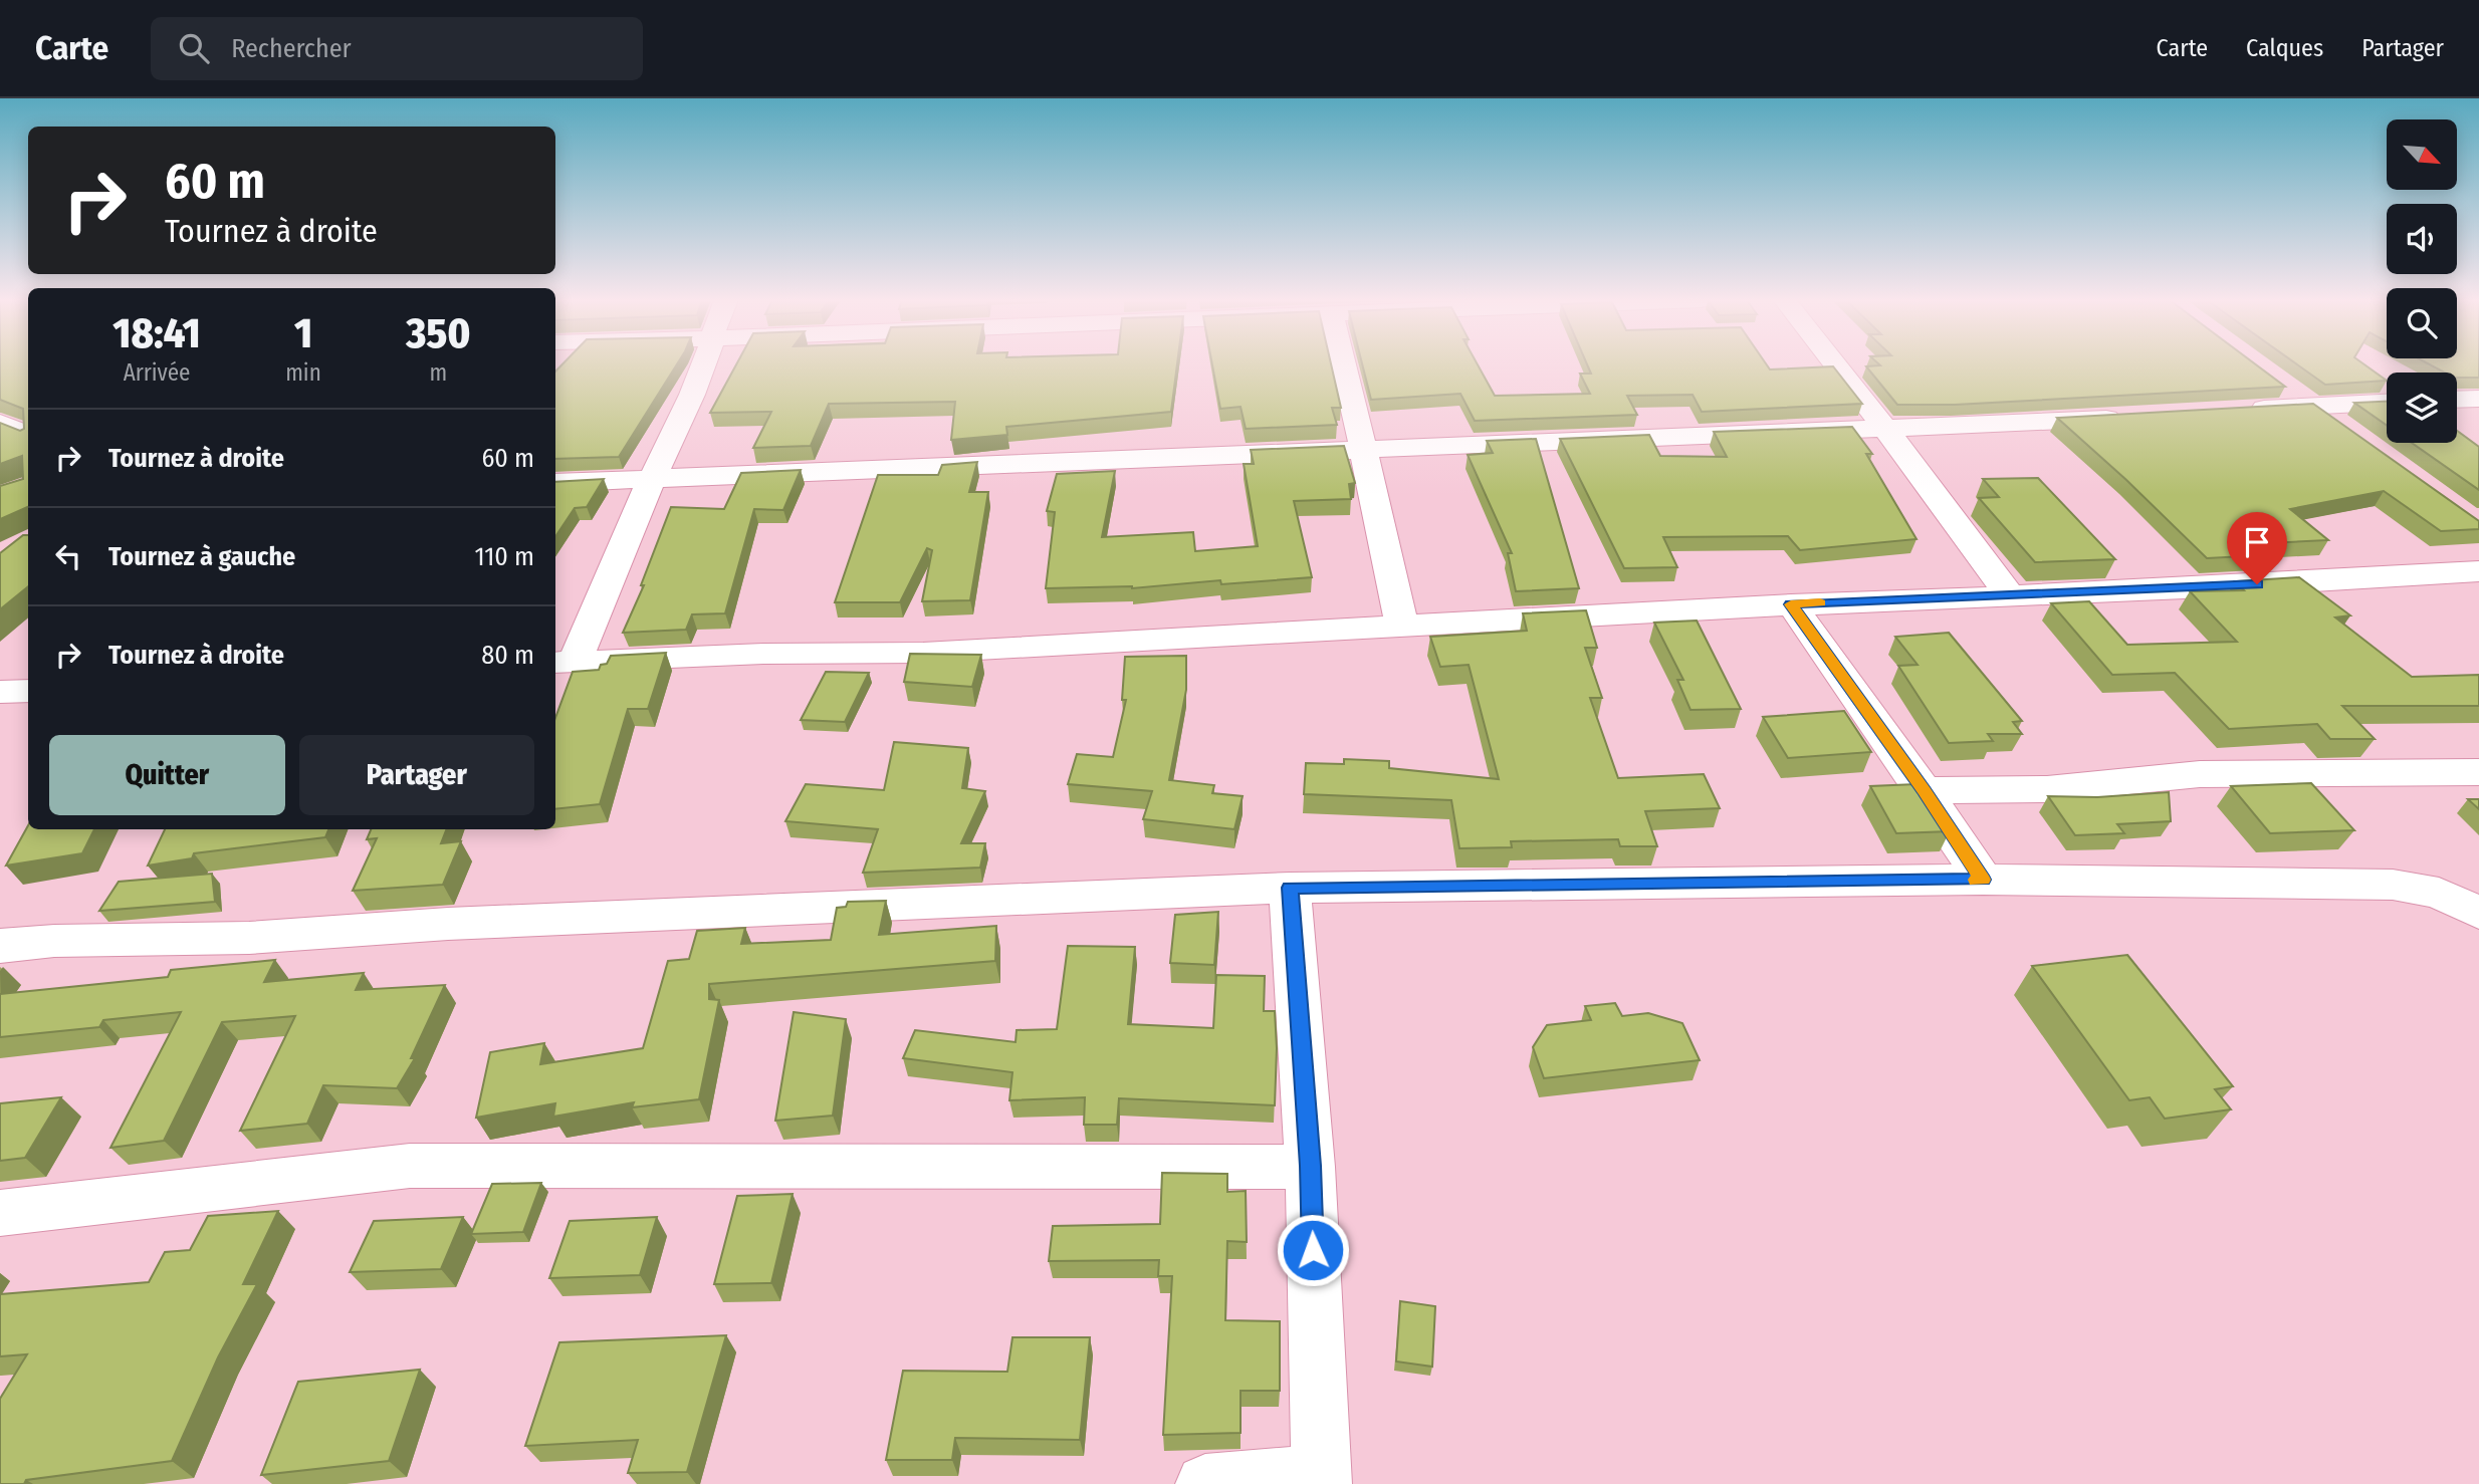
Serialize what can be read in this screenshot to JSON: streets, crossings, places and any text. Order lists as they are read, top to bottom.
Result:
{
  "north": "bottom right",
  "page": {
    "header": "Carte",
    "search": "Rechercher",
    "nav": ["Carte", "Calques", "Partager"],
    "turn": ["60 m", "Tournez à droite"],
    "eta": [
      "18:41",
      "Arrivée",
      "1",
      "min",
      "350",
      "m"
    ],
    "list": [
      {
        "name": "Tournez à droite",
        "value": "60 m"
      },
      {
        "name": "Tournez à gauche",
        "value": "110 m"
      },
      {
        "name": "Tournez à droite",
        "value": "80 m"
      }
    ],
    "buttons": ["Quitter", "Partager"]
  }
}
